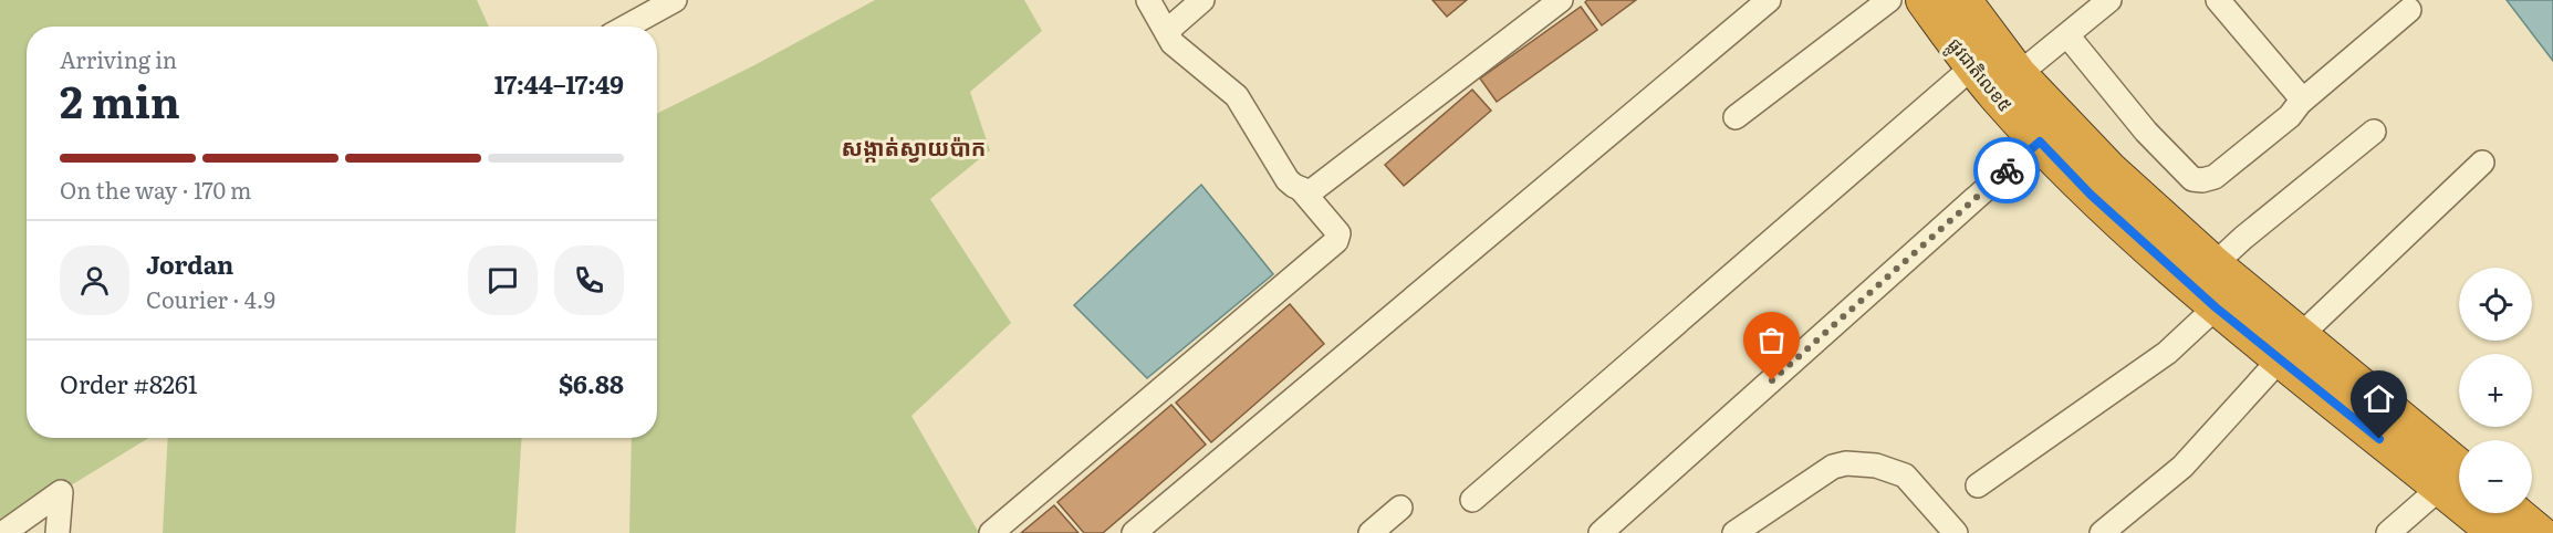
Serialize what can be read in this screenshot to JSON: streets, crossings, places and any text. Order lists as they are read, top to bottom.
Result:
{
  "streets": {
    "highway": ["ផ្លូវជាតិលេខ៥"]
  },
  "districts": ["សង្កាត់ស្វាយប៉ាក"],
  "page": {
    "heading": ["2 min", "Arriving in", "17:44–17:49"],
    "panel": [
      "Jordan",
      "Courier · 4.9",
      "Order #8261",
      "$6.88"
    ],
    "bar": "On the way · 170 m",
    "map_buttons": ["+", "−"]
  }
}
